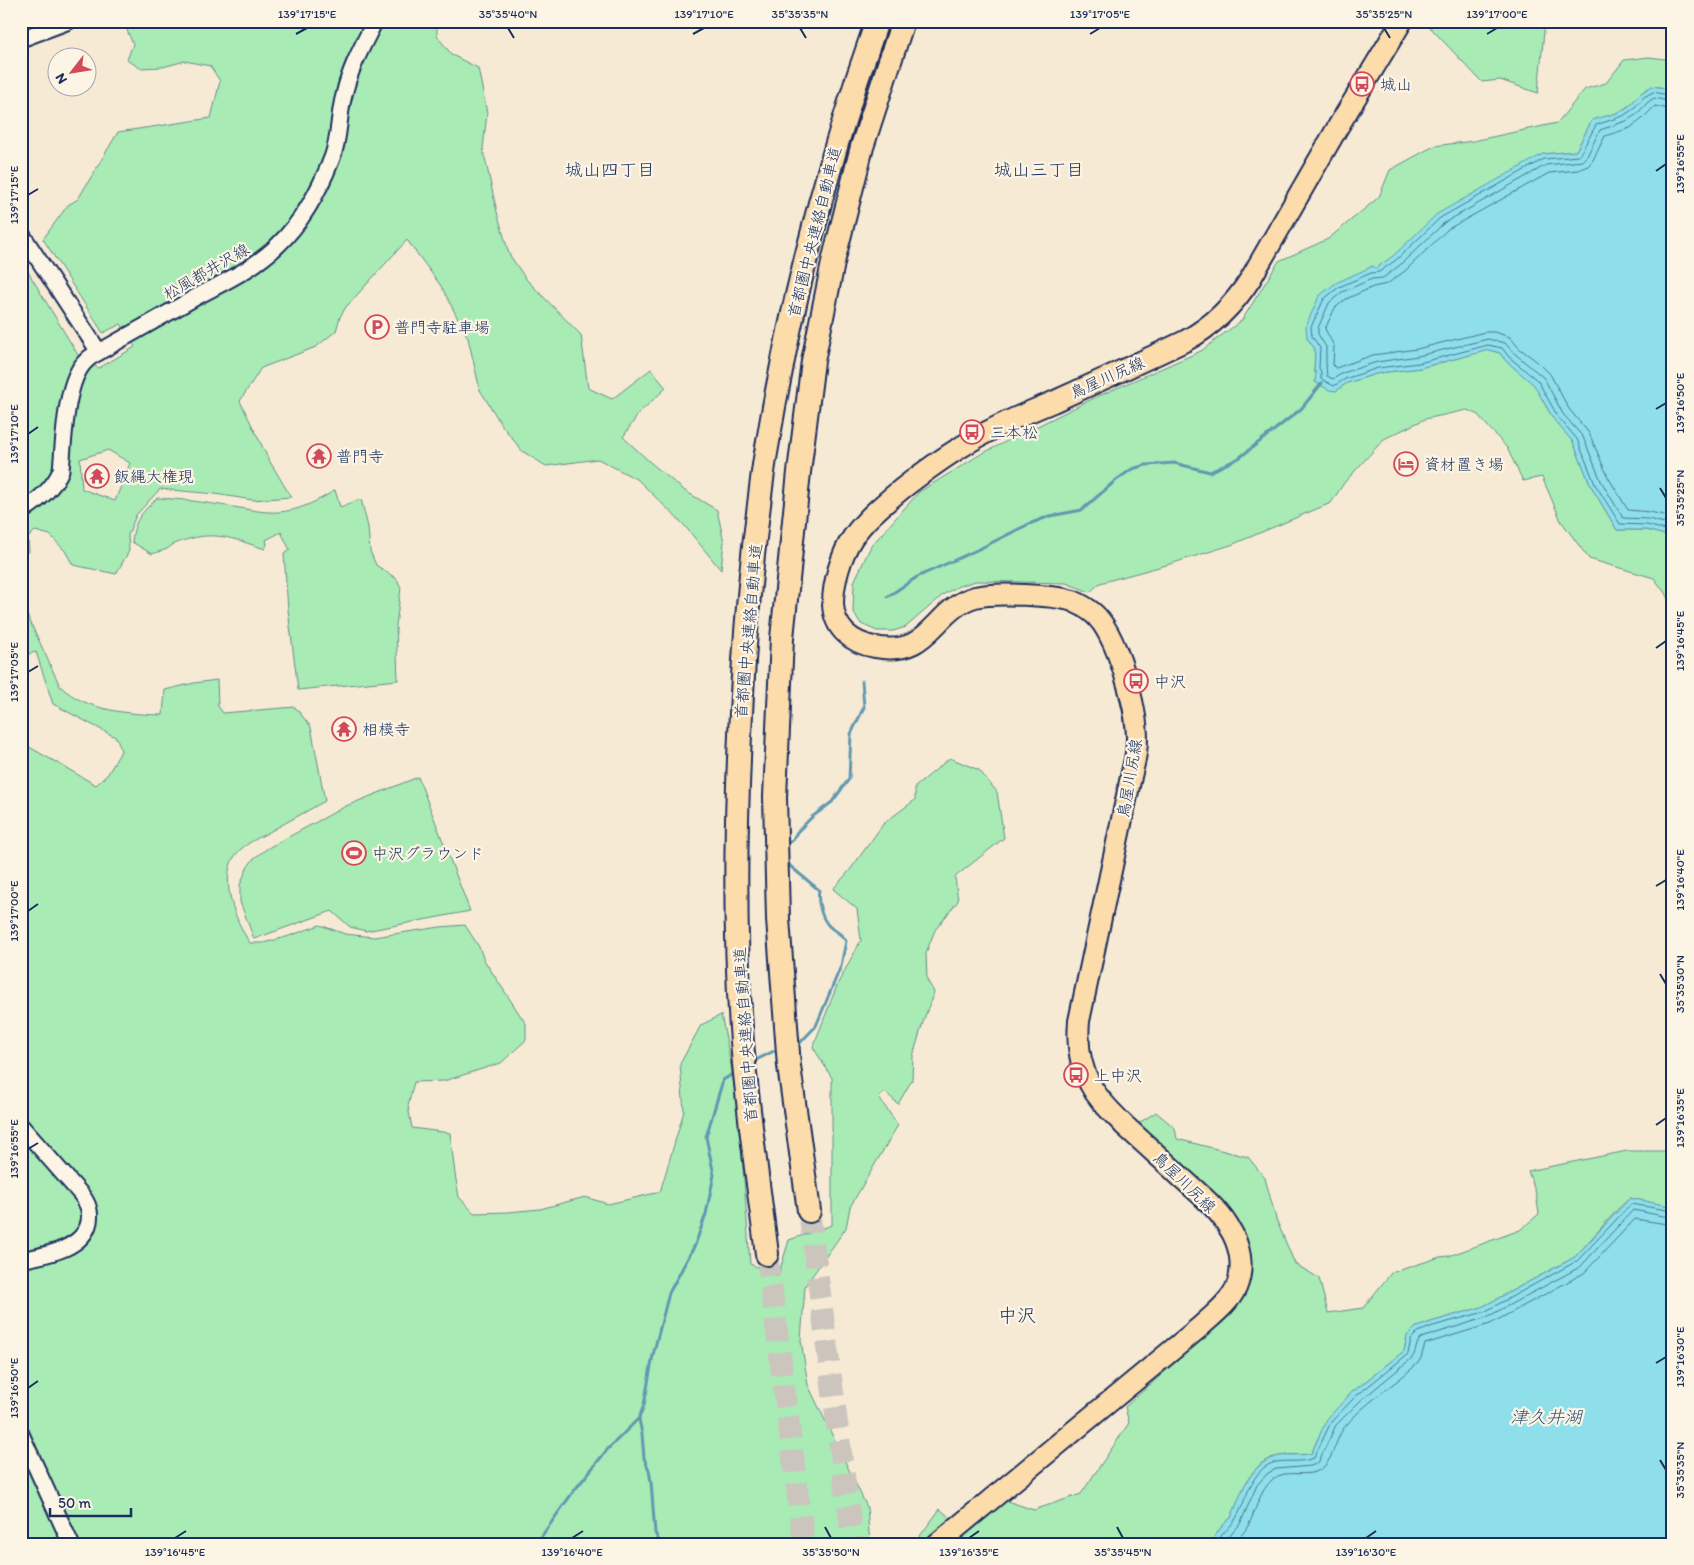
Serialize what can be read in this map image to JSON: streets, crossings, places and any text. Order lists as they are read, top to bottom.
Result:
{
  "streets": {
    "highway": ["首都圏中央連絡自動車道"],
    "main road": ["鳥屋川尻線"],
    "street": ["松風都井沢線"]
  },
  "districts": ["城山四丁目", "城山三丁目", "中沢"],
  "water": ["津久井湖"],
  "places": {
    "bus stop": [
      "城山",
      "三本松",
      "中沢",
      "上中沢"
    ],
    "parking": ["普門寺駐車場"],
    "temple": ["普門寺", "飯縄大権現", "相模寺"],
    "hotel": ["資材置き場"],
    "sports": ["中沢グラウンド"]
  },
  "scale_bar": "50 m",
  "north": "bottom left",
  "coordinates": [
    "139°17'15\"E",
    "35°35'40\"N",
    "139°17'10\"E",
    "35°35'35\"N",
    "139°17'05\"E",
    "35°35'25\"N",
    "139°17'00\"E",
    "139°16'55\"E",
    "139°16'50\"E",
    "139°16'45\"E",
    "139°16'40\"E",
    "35°35'30\"N",
    "139°16'35\"E",
    "139°16'30\"E",
    "35°35'50\"N",
    "35°35'45\"N"
  ]
}
